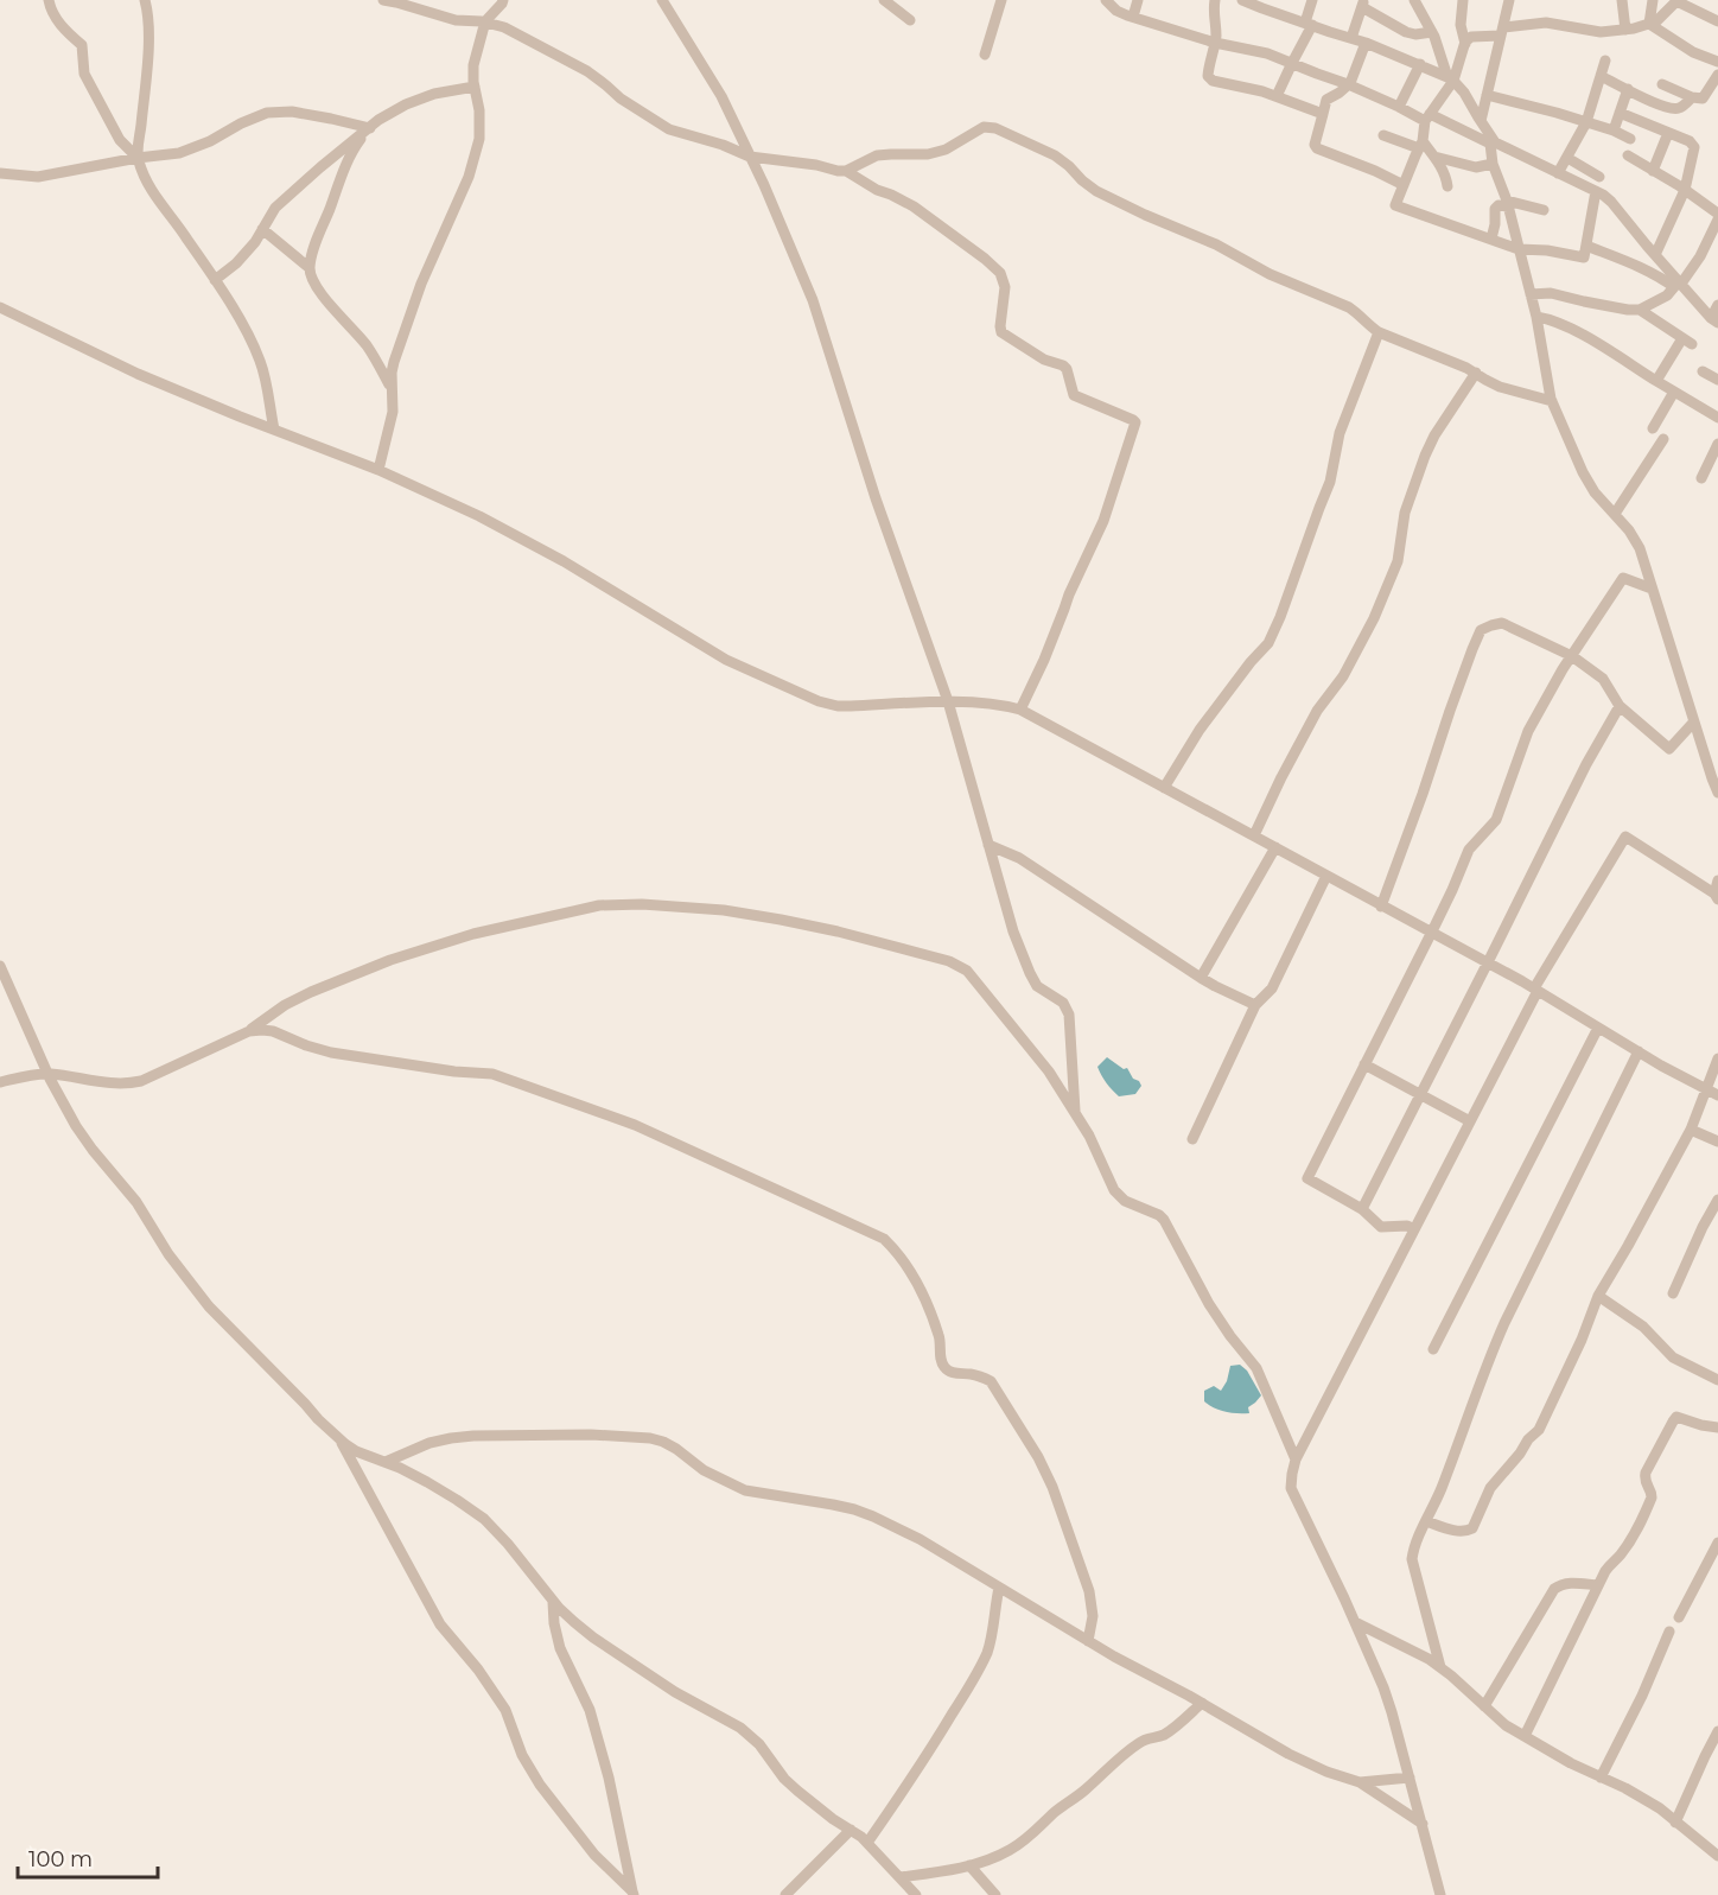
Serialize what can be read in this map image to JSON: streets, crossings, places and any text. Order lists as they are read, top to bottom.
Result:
{
  "scale_bar": "100 m"
}
